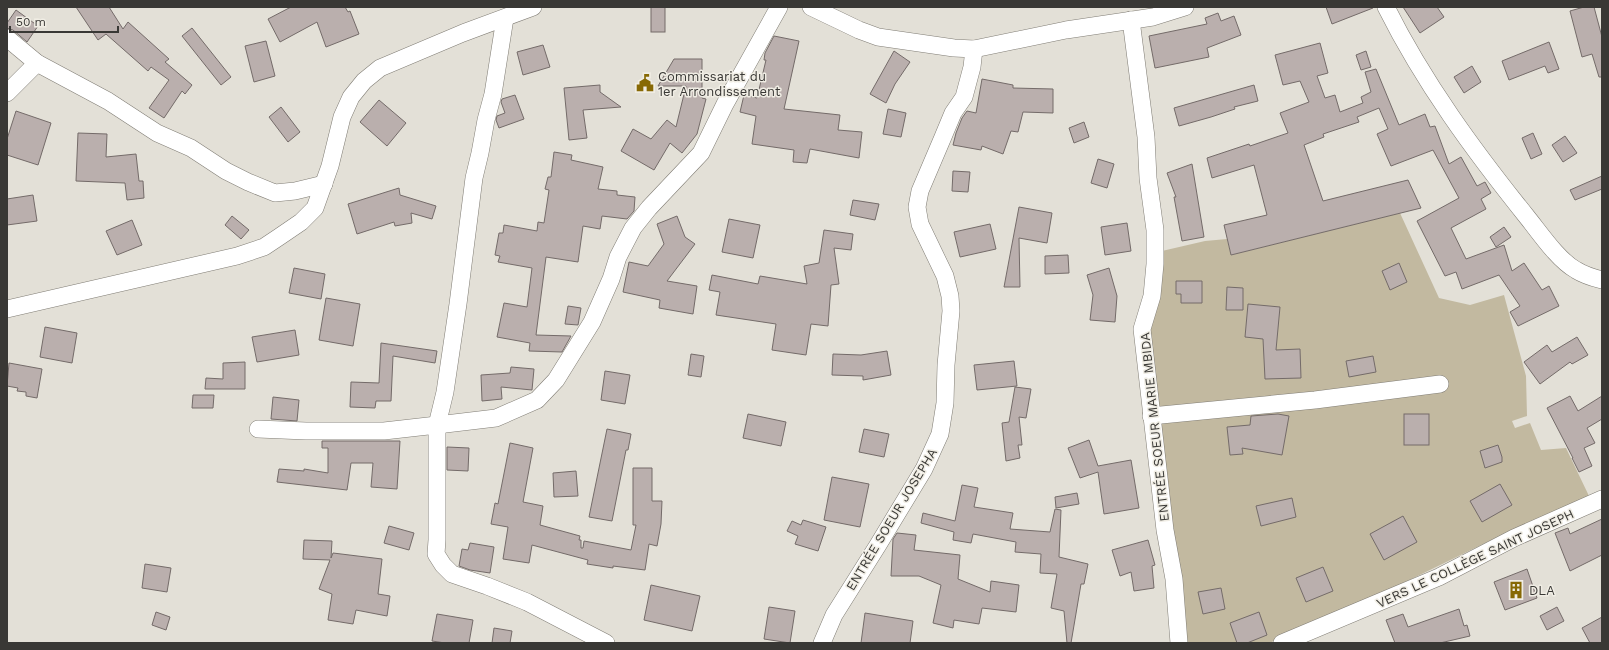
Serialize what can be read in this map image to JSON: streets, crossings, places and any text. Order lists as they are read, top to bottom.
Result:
{
  "streets": {
    "street": ["ENTRÉE SOEUR MARIE MBIDA", "ENTRÉE SOEUR JOSEPHA", "VERS LE COLLÈGE SAINT JOSEPH"]
  },
  "places": {
    "public building": ["Commissariat du 1er Arrondissement"],
    "building": ["DLA"]
  },
  "scale_bar": "50 m"
}
